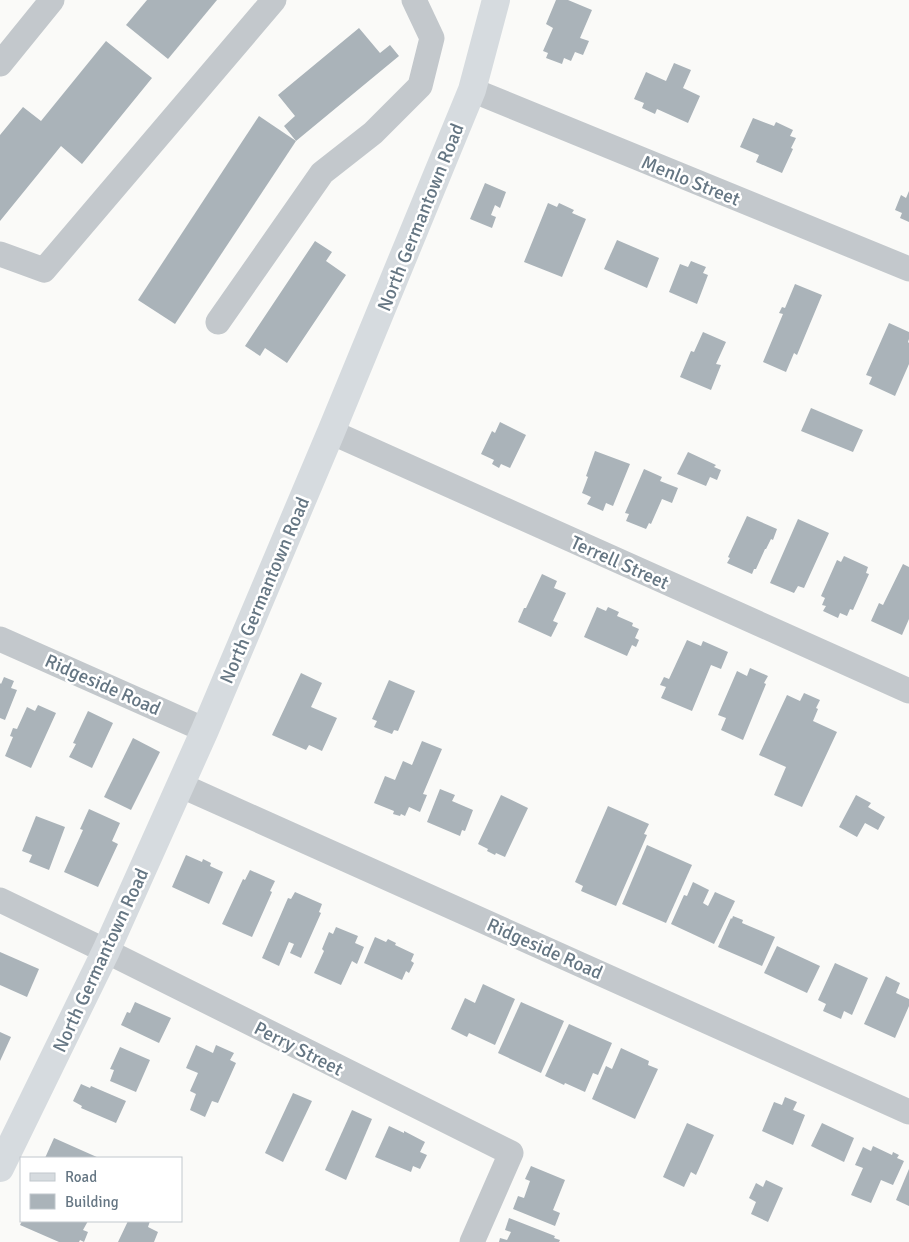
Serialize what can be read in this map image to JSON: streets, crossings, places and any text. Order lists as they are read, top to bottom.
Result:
{
  "streets": {
    "main road": ["North Germantown Road"],
    "street": [
      "Menlo Street",
      "Terrell Street",
      "Ridgeside Road",
      "Perry Street"
    ]
  },
  "crossings": [
    ["Menlo Street", "North Germantown Road"],
    ["North Germantown Road", "Terrell Street"],
    ["North Germantown Road", "Ridgeside Road"],
    ["North Germantown Road", "Perry Street"]
  ],
  "legend": ["Road", "Building"]
}
